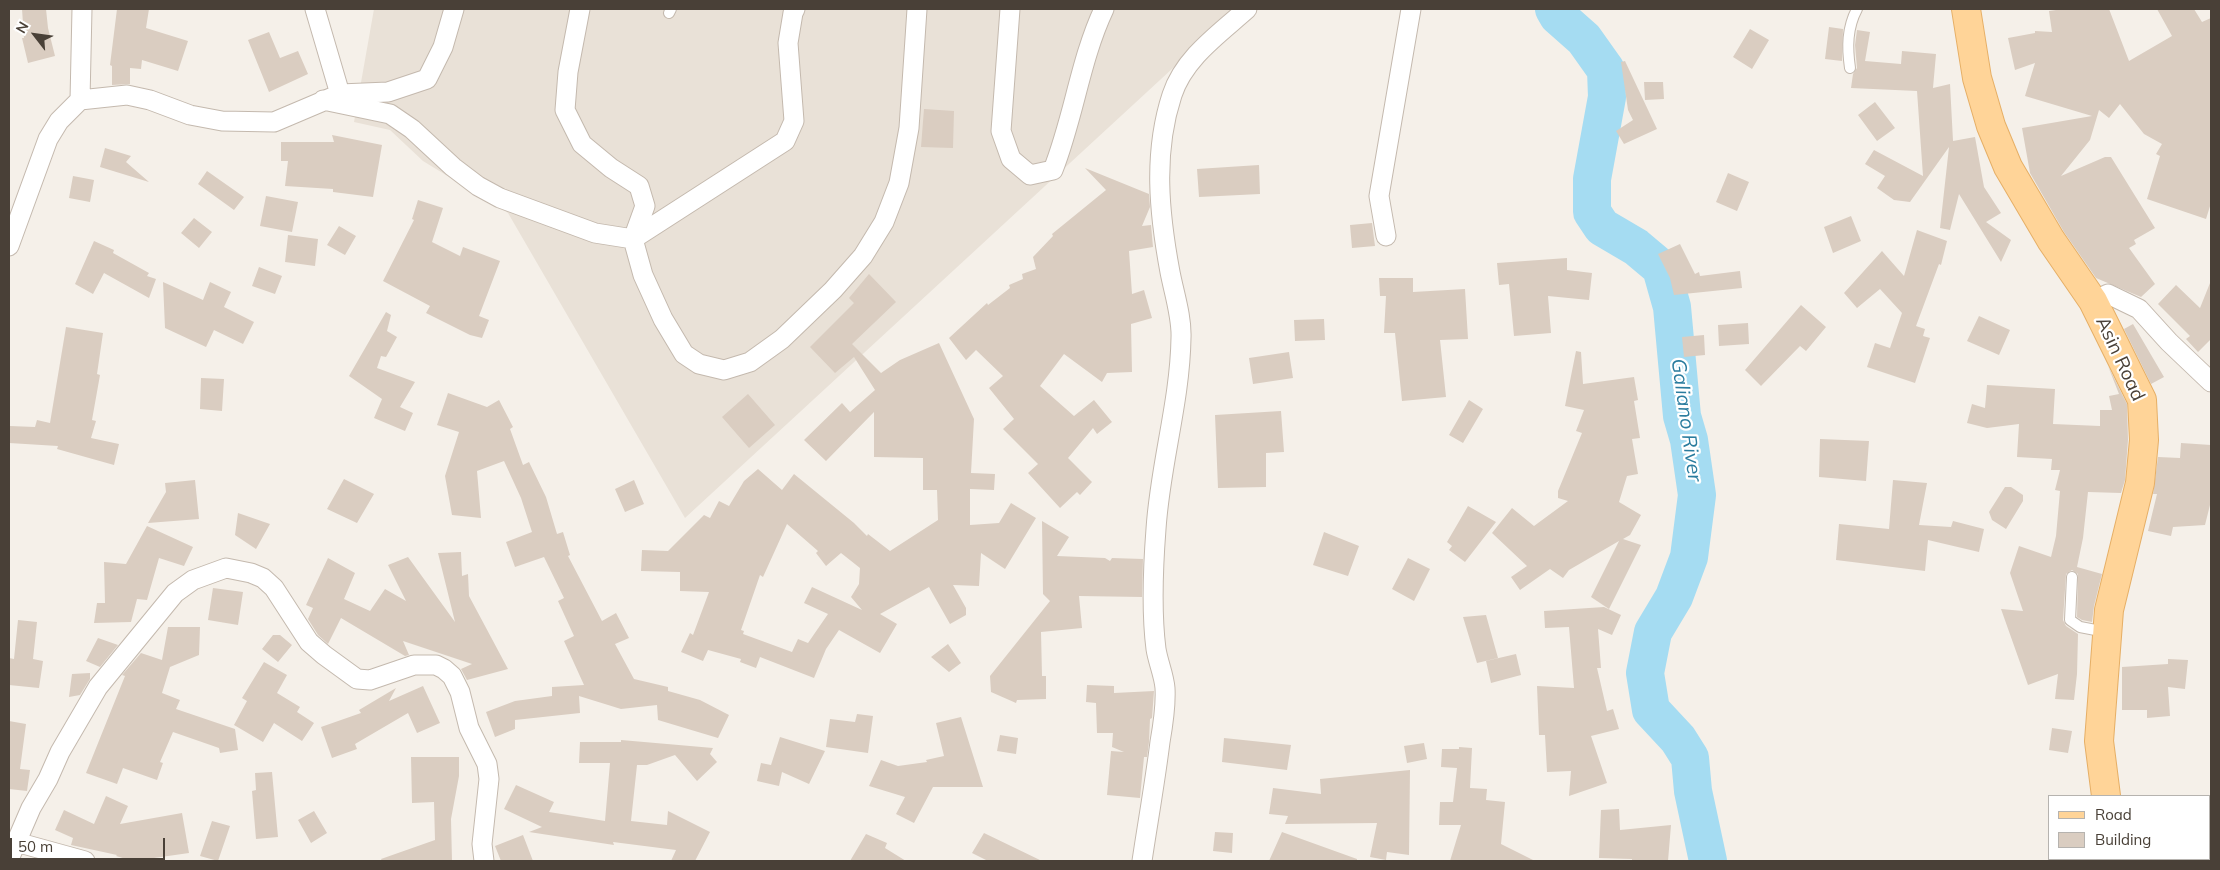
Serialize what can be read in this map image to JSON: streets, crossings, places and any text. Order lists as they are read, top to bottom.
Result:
{
  "streets": {
    "main road": ["Asin Road"]
  },
  "water": ["Galiano River"],
  "legend": ["Road", "Building"],
  "scale_bar": "50 m",
  "north": "top left"
}
